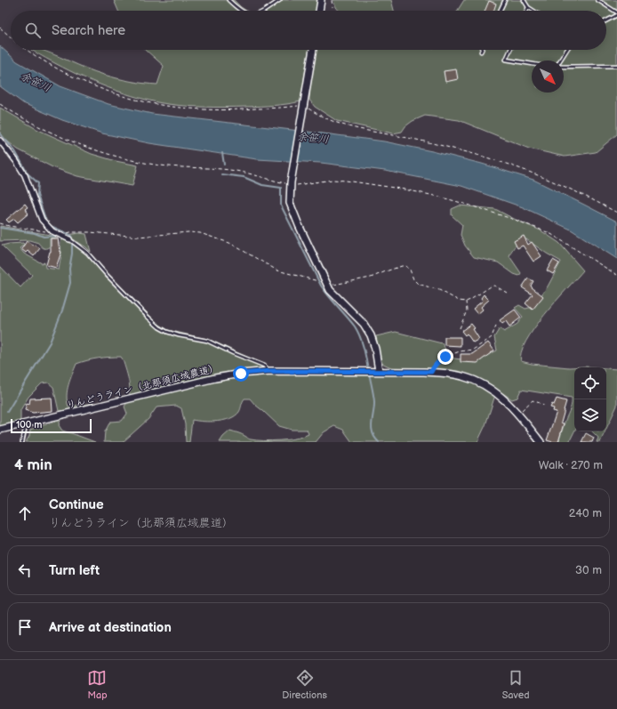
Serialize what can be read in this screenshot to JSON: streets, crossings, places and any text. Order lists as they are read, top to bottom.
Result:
{
  "streets": {
    "street": ["りんどうライン（北那須広域農道）"]
  },
  "water": ["余笹川"],
  "scale_bar": "100 m",
  "north": "bottom right",
  "page": {
    "search": "Search here",
    "scale": "100 m",
    "heading": ["4 min", "Walk · 270 m"],
    "list": [
      ["Continue", "りんどうライン（北那須広域農道）", "240 m"],
      ["Turn left", "30 m"],
      "Arrive at destination"
    ],
    "nav": ["Map", "Directions", "Saved"]
  }
}
